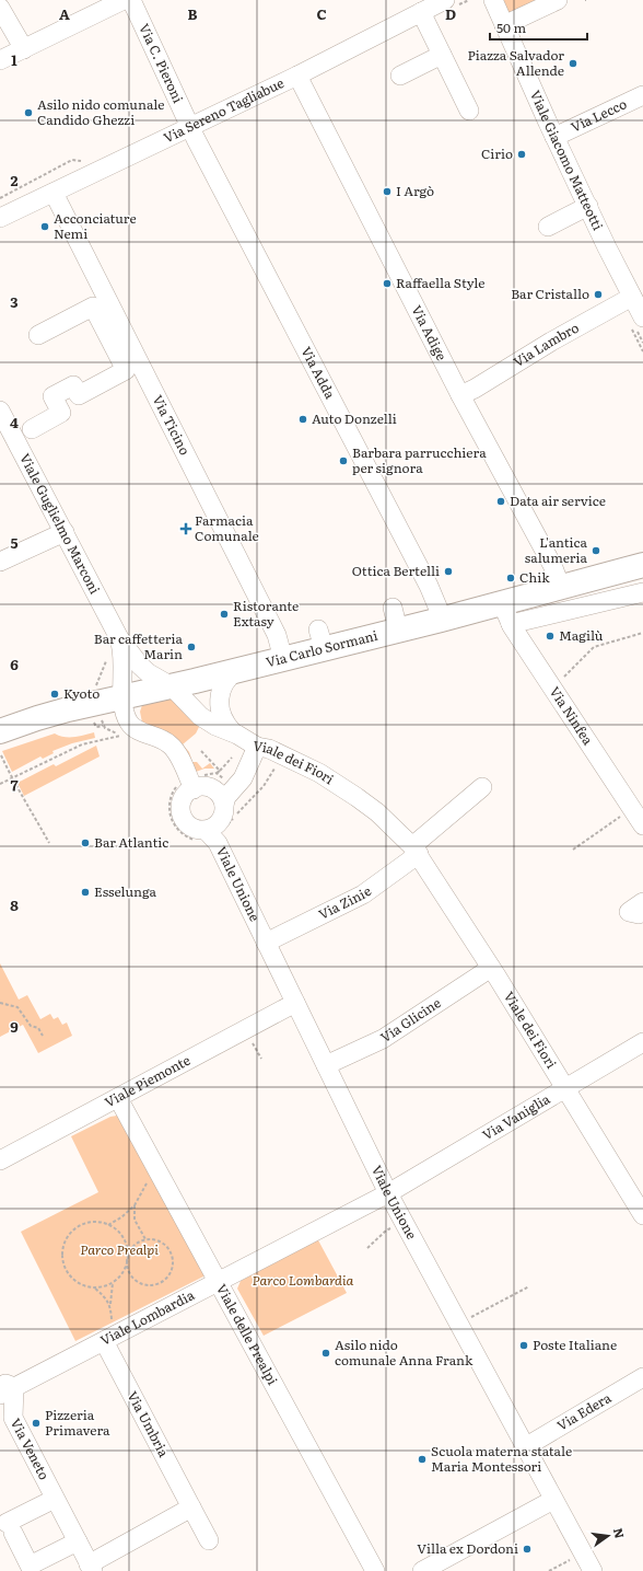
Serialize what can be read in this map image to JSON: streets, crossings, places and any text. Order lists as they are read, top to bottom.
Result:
{
  "streets": {
    "main road": ["Via Carlo Sormani"],
    "street": [
      "Via C. Pieroni",
      "Via Sereno Tagliabue",
      "Via Lecco",
      "Viale Giacomo Matteotti",
      "Via Adige",
      "Via Lambro",
      "Via Adda",
      "Via Ticino",
      "Viale Guglielmo Marconi",
      "Via Ninfea",
      "Viale dei Fiori",
      "Viale Unione",
      "Via Zinie",
      "Via Glicine",
      "Viale Piemonte",
      "Via Vaniglia",
      "Viale Lombardia",
      "Viale delle Prealpi",
      "Via Edera",
      "Via Umbria",
      "Via Veneto"
    ]
  },
  "crossings": [
    ["Via C. Pieroni", "Via Sereno Tagliabue"],
    ["Via C. Pieroni", "Via Adda"],
    ["Via Sereno Tagliabue", "Via Adige"],
    ["Via Sereno Tagliabue", "Via Adda"],
    ["Via Sereno Tagliabue", "Via Ticino"],
    ["Via Lecco", "Viale Giacomo Matteotti"],
    ["Viale Giacomo Matteotti", "Via Lambro"],
    ["Via Adige", "Via Lambro"],
    ["Via Adige", "Via Carlo Sormani"],
    ["Via Adda", "Via Carlo Sormani"],
    ["Via Ticino", "Via Carlo Sormani"],
    ["Viale Guglielmo Marconi", "Via Carlo Sormani"],
    ["Viale Guglielmo Marconi", "Viale dei Fiori"],
    ["Via Carlo Sormani", "Via Ninfea"],
    ["Via Carlo Sormani", "Viale dei Fiori"],
    ["Viale dei Fiori", "Via Zinie"],
    ["Viale dei Fiori", "Via Glicine"],
    ["Viale dei Fiori", "Via Vaniglia"],
    ["Viale Unione", "Via Zinie"],
    ["Viale Unione", "Via Glicine"],
    ["Viale Unione", "Viale Piemonte"],
    ["Viale Unione", "Via Vaniglia"],
    ["Viale Unione", "Viale Lombardia"],
    ["Viale Unione", "Via Edera"],
    ["Viale Piemonte", "Viale delle Prealpi"],
    ["Via Vaniglia", "Viale Lombardia"],
    ["Viale Lombardia", "Viale delle Prealpi"],
    ["Viale Lombardia", "Via Umbria"],
    ["Viale Lombardia", "Via Veneto"]
  ],
  "parks": ["Parco Prealpi", "Parco Lombardia"],
  "places": {
    "other": [
      "Piazza Salvador Allende",
      "Asilo nido comunale Candido Ghezzi",
      "Cirio",
      "I Argò",
      "Acconciature Nemi",
      "Raffaella Style",
      "Bar Cristallo",
      "Auto Donzelli",
      "Barbara parrucchiera per signora",
      "Data air service",
      "L'antica salumeria",
      "Ottica Bertelli",
      "Chik",
      "Ristorante Extasy",
      "Magilù",
      "Bar caffetteria Marin",
      "Kyoto",
      "Bar Atlantic",
      "Esselunga",
      "Poste Italiane",
      "Asilo nido comunale Anna Frank",
      "Pizzeria Primavera",
      "Scuola materna statale Maria Montessori",
      "Villa ex Dordoni"
    ],
    "health": ["Farmacia Comunale"]
  },
  "scale_bar": "50 m",
  "north": "right",
  "grid": {
    "columns": [
      "A",
      "B",
      "C",
      "D"
    ],
    "rows": [
      "1",
      "2",
      "3",
      "4",
      "5",
      "6",
      "7",
      "8",
      "9"
    ]
  }
}
